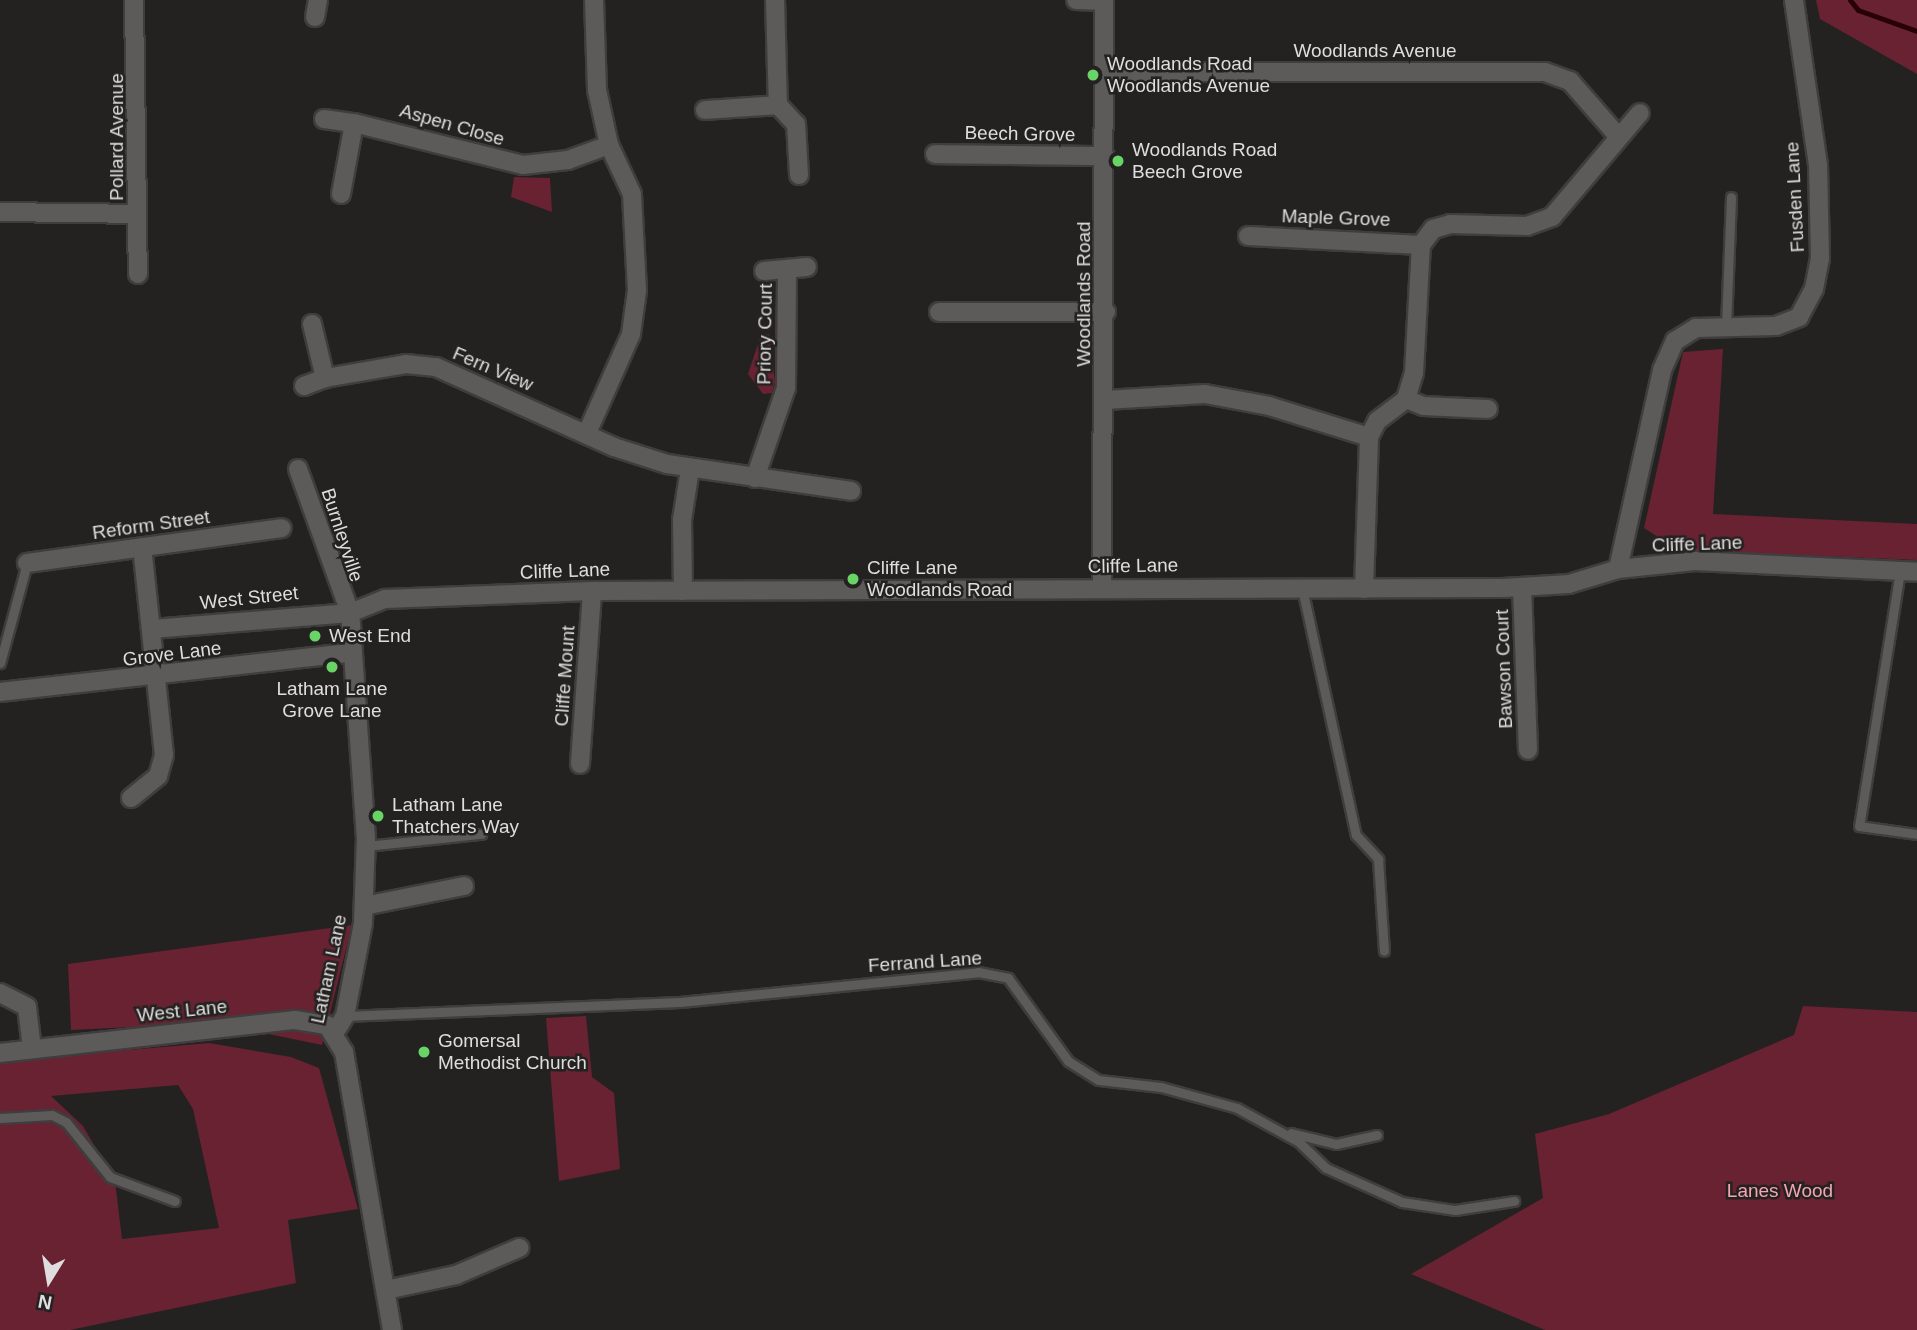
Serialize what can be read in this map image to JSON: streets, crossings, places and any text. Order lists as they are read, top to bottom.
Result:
{
  "streets": {
    "street": [
      "Woodlands Avenue",
      "Aspen Close",
      "Beech Grove",
      "Pollard Avenue",
      "Fusden Lane",
      "Maple Grove",
      "Woodlands Road",
      "Priory Court",
      "Fern View",
      "Reform Street",
      "Burnleyville",
      "Cliffe Lane",
      "West Street",
      "Grove Lane",
      "Bawson Court",
      "Cliffe Mount",
      "Latham Lane",
      "West Lane"
    ],
    "lane": ["Ferrand Lane"]
  },
  "crossings": [
    ["Woodlands Avenue", "Woodlands Road"],
    ["Beech Grove", "Woodlands Road"],
    ["Fusden Lane", "Cliffe Lane"],
    ["Woodlands Road", "Cliffe Lane"],
    ["Priory Court", "Fern View"],
    ["Burnleyville", "Cliffe Lane"],
    ["Burnleyville", "West Street"],
    ["Burnleyville", "Latham Lane"],
    ["Cliffe Lane", "West Street"],
    ["Cliffe Lane", "Bawson Court"],
    ["Cliffe Lane", "Cliffe Mount"],
    ["Cliffe Lane", "Latham Lane"],
    ["West Street", "Latham Lane"],
    ["Grove Lane", "Latham Lane"],
    ["Ferrand Lane", "Latham Lane"],
    ["Ferrand Lane", "West Lane"],
    ["Latham Lane", "West Lane"]
  ],
  "parks": ["Lanes Wood"],
  "places": [
    "Woodlands Road Woodlands Avenue",
    "Woodlands Road Beech Grove",
    "Cliffe Lane Woodlands Road",
    "West End",
    "Latham Lane Grove Lane",
    "Latham Lane Thatchers Way",
    "Gomersal Methodist Church"
  ],
  "north": "bottom"
}
